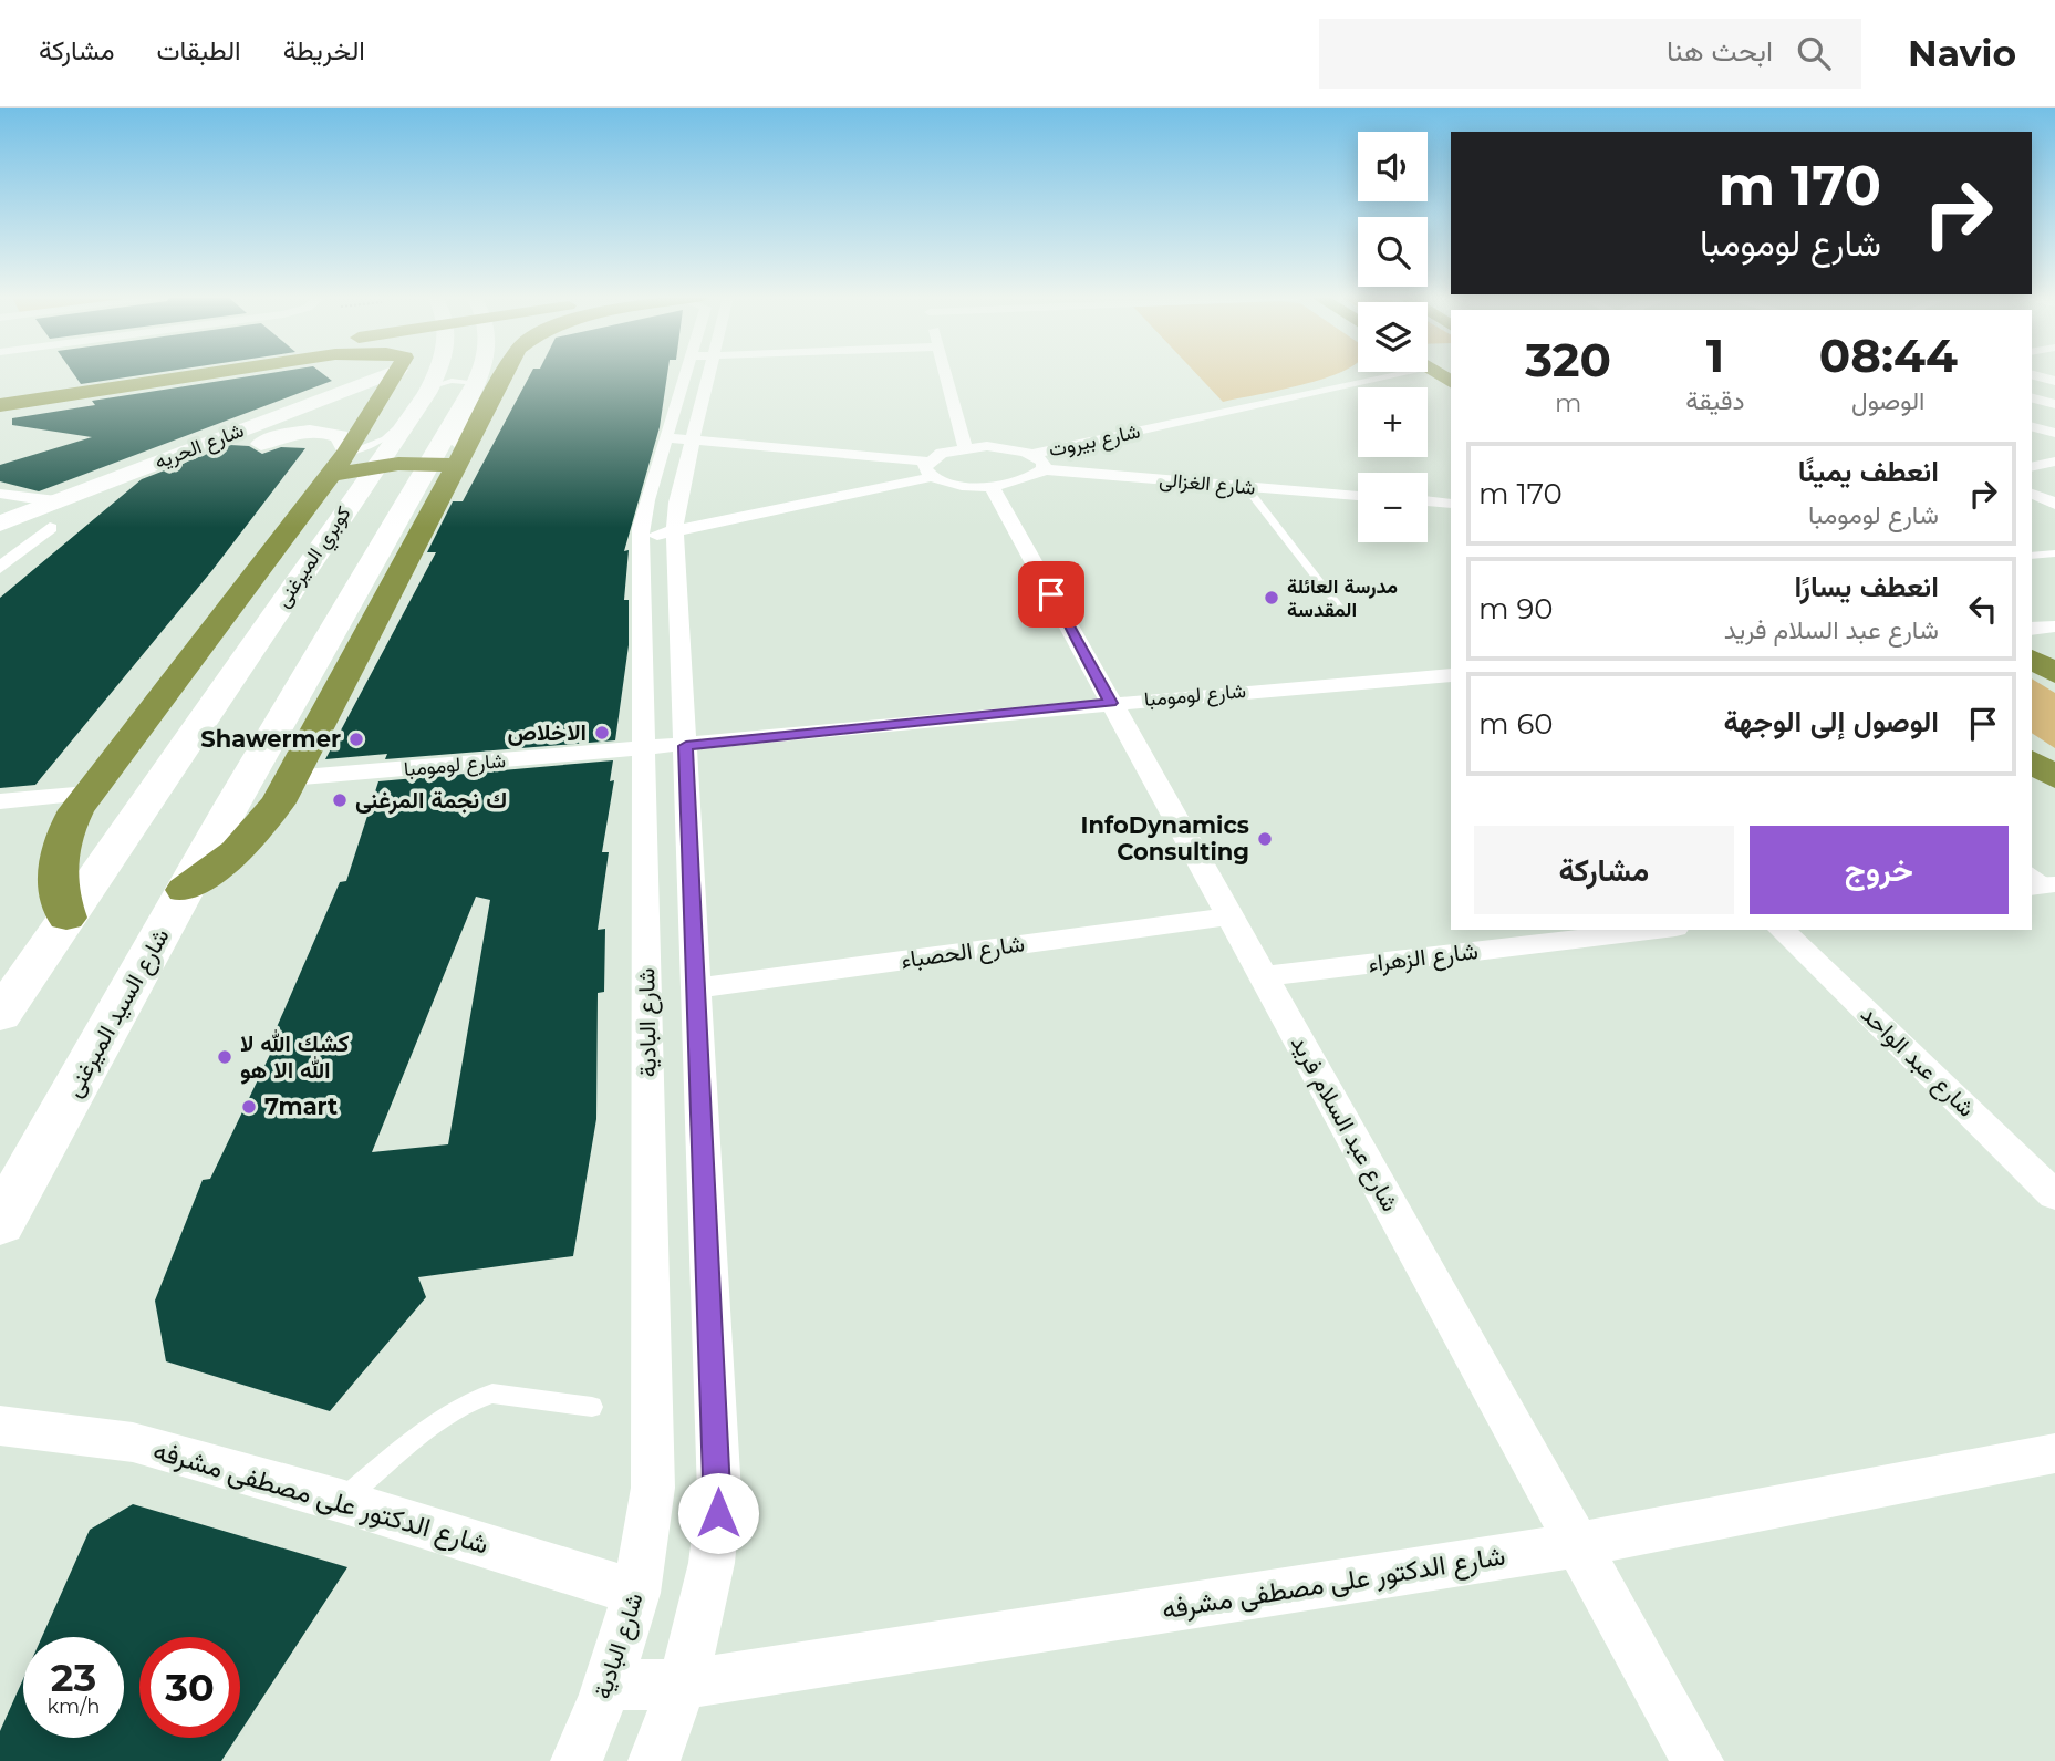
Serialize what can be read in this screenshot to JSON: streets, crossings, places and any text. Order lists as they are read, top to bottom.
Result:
{
  "streets": {
    "main road": ["شارع الحريه", "كوبري الميرغنى", "شارع السيد الميرغنى"],
    "street": [
      "شارع بيروت",
      "شارع الغزالى",
      "شارع لومومبا",
      "شارع الحصباء",
      "شارع الزهراء",
      "شارع البادية",
      "شارع عبد الواحد",
      "شارع عبد السلام فريد",
      "شارع الدكتور على مصطفى مشرفه"
    ]
  },
  "crossings": [
    ["شارع لومومبا", "شارع البادية"],
    ["شارع لومومبا", "شارع عبد السلام فريد"],
    ["شارع الحصباء", "شارع البادية"],
    ["شارع الحصباء", "شارع عبد السلام فريد"],
    ["شارع الزهراء", "شارع عبد السلام فريد"],
    ["شارع البادية", "شارع الدكتور على مصطفى مشرفه"],
    ["شارع عبد السلام فريد", "شارع الدكتور على مصطفى مشرفه"]
  ],
  "places": [
    "مدرسة العائلة المقدسة",
    "الاخلاص",
    "Shawermer",
    "ك نجمة المرغنى",
    "InfoDynamics Consulting",
    "كشك الله لا الله الا هو",
    "7mart"
  ],
  "page": {
    "header": "Navio",
    "search": "ابحث هنا",
    "nav": ["الخريطة", "الطبقات", "مشاركة"],
    "map_buttons": ["+", "−"],
    "turn": ["170 m", "شارع لومومبا"],
    "eta": [
      "08:44",
      "الوصول",
      "1",
      "دقيقة",
      "320",
      "m"
    ],
    "list": [
      {
        "name": "انعطف يمينًا",
        "note": "شارع لومومبا",
        "value": "170 m"
      },
      {
        "name": "انعطف يسارًا",
        "note": "شارع عبد السلام فريد",
        "value": "90 m"
      },
      {
        "name": "الوصول إلى الوجهة",
        "value": "60 m"
      }
    ],
    "buttons": ["خروج", "مشاركة"],
    "speed": "23 km/h",
    "limit": "30"
  }
}
